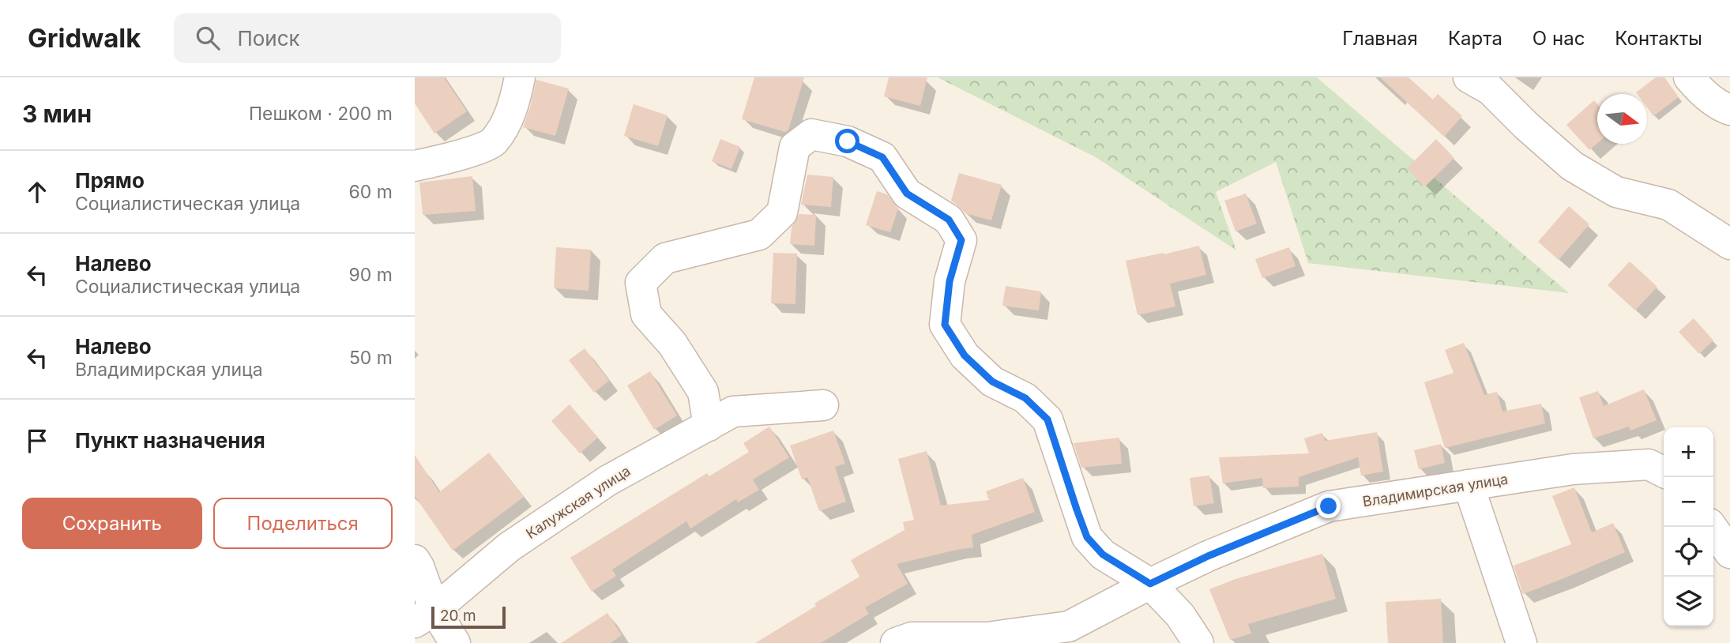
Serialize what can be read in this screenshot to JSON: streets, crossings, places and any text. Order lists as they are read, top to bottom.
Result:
{
  "streets": {
    "street": ["Владимирская улица", "Калужская улица"]
  },
  "scale_bar": "20 m",
  "north": "right",
  "page": {
    "header": "Gridwalk",
    "search": "Поиск",
    "nav": [
      "Главная",
      "Карта",
      "О нас",
      "Контакты"
    ],
    "heading": ["3 мин", "Пешком · 200 m"],
    "list": [
      ["Прямо", "Социалистическая улица", "60 m"],
      ["Налево", "Социалистическая улица", "90 m"],
      ["Налево", "Владимирская улица", "50 m"],
      "Пункт назначения"
    ],
    "map_buttons": ["+", "−"],
    "buttons": ["Сохранить", "Поделиться"],
    "scale": "20 m"
  }
}
